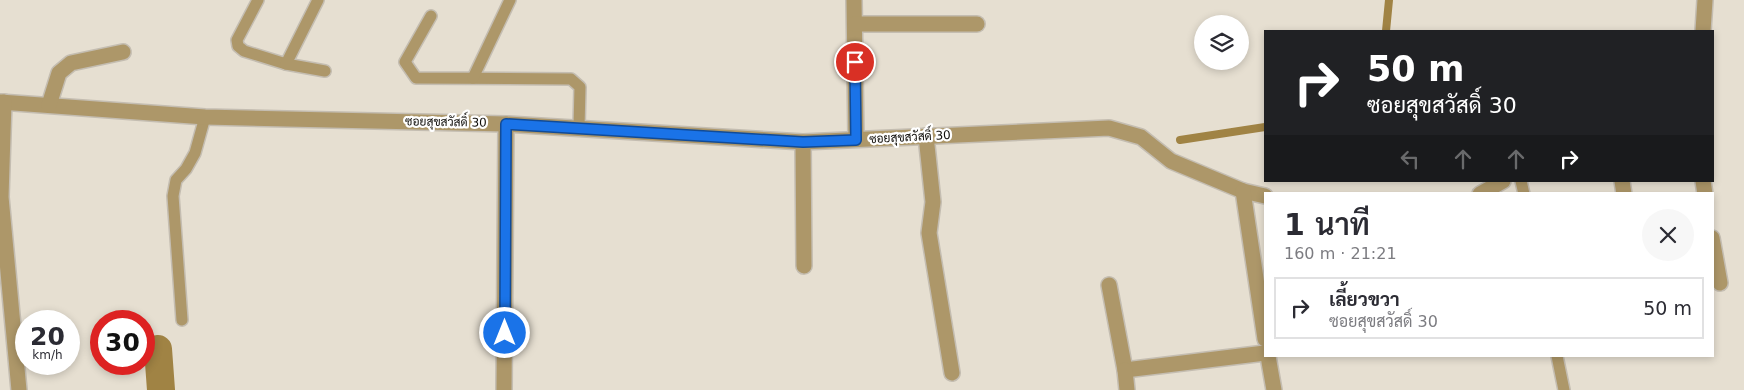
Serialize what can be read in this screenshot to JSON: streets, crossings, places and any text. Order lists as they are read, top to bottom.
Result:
{
  "streets": {
    "street": ["ซอยสุขสวัสดิ์ 30"]
  },
  "page": {
    "turn": ["50 m", "ซอยสุขสวัสดิ์ 30"],
    "heading": ["1 นาที", "160 m · 21:21"],
    "list": [
      {
        "name": "เลี้ยวขวา",
        "note": "ซอยสุขสวัสดิ์ 30",
        "value": "50 m"
      }
    ],
    "speed": "20 km/h",
    "limit": "30"
  }
}
